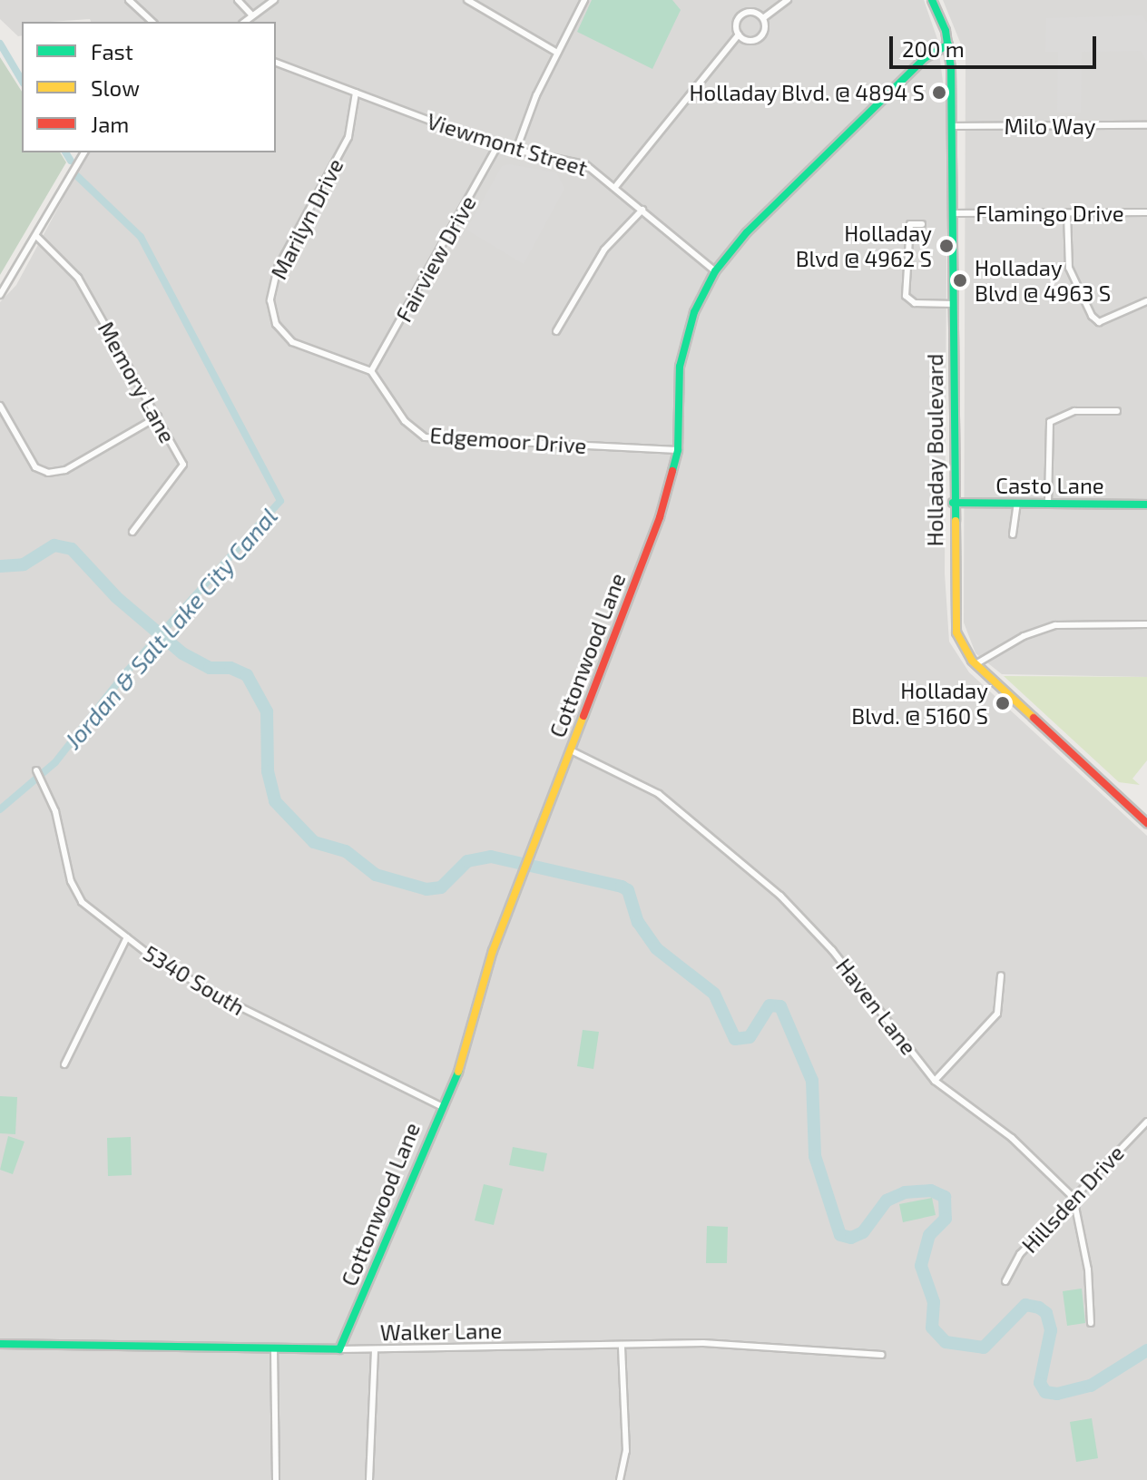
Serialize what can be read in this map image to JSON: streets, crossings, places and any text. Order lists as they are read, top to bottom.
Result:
{
  "streets": {
    "street": [
      "Milo Way",
      "Viewmont Street",
      "Flamingo Drive",
      "Marilyn Drive",
      "Fairview Drive",
      "Memory Lane",
      "Edgemoor Drive",
      "Holladay Boulevard",
      "Casto Lane",
      "Cottonwood Lane",
      "5340 South",
      "Haven Lane",
      "Hillsden Drive",
      "Walker Lane"
    ]
  },
  "crossings": [
    ["Milo Way", "Holladay Boulevard"],
    ["Viewmont Street", "Marilyn Drive"],
    ["Viewmont Street", "Fairview Drive"],
    ["Viewmont Street", "Cottonwood Lane"],
    ["Flamingo Drive", "Holladay Boulevard"],
    ["Marilyn Drive", "Fairview Drive"],
    ["Marilyn Drive", "Edgemoor Drive"],
    ["Fairview Drive", "Edgemoor Drive"],
    ["Edgemoor Drive", "Cottonwood Lane"],
    ["Holladay Boulevard", "Casto Lane"],
    ["Holladay Boulevard", "Cottonwood Lane"],
    ["Cottonwood Lane", "5340 South"],
    ["Cottonwood Lane", "Haven Lane"],
    ["Cottonwood Lane", "Walker Lane"],
    ["Haven Lane", "Hillsden Drive"]
  ],
  "water": ["Jordan & Salt Lake City Canal"],
  "places": [
    "Holladay Blvd. @ 4894 S",
    "Holladay Blvd @ 4962 S",
    "Holladay Blvd @ 4963 S",
    "Holladay Blvd. @ 5160 S"
  ],
  "legend": ["Fast", "Slow", "Jam"],
  "scale_bar": "200 m"
}
